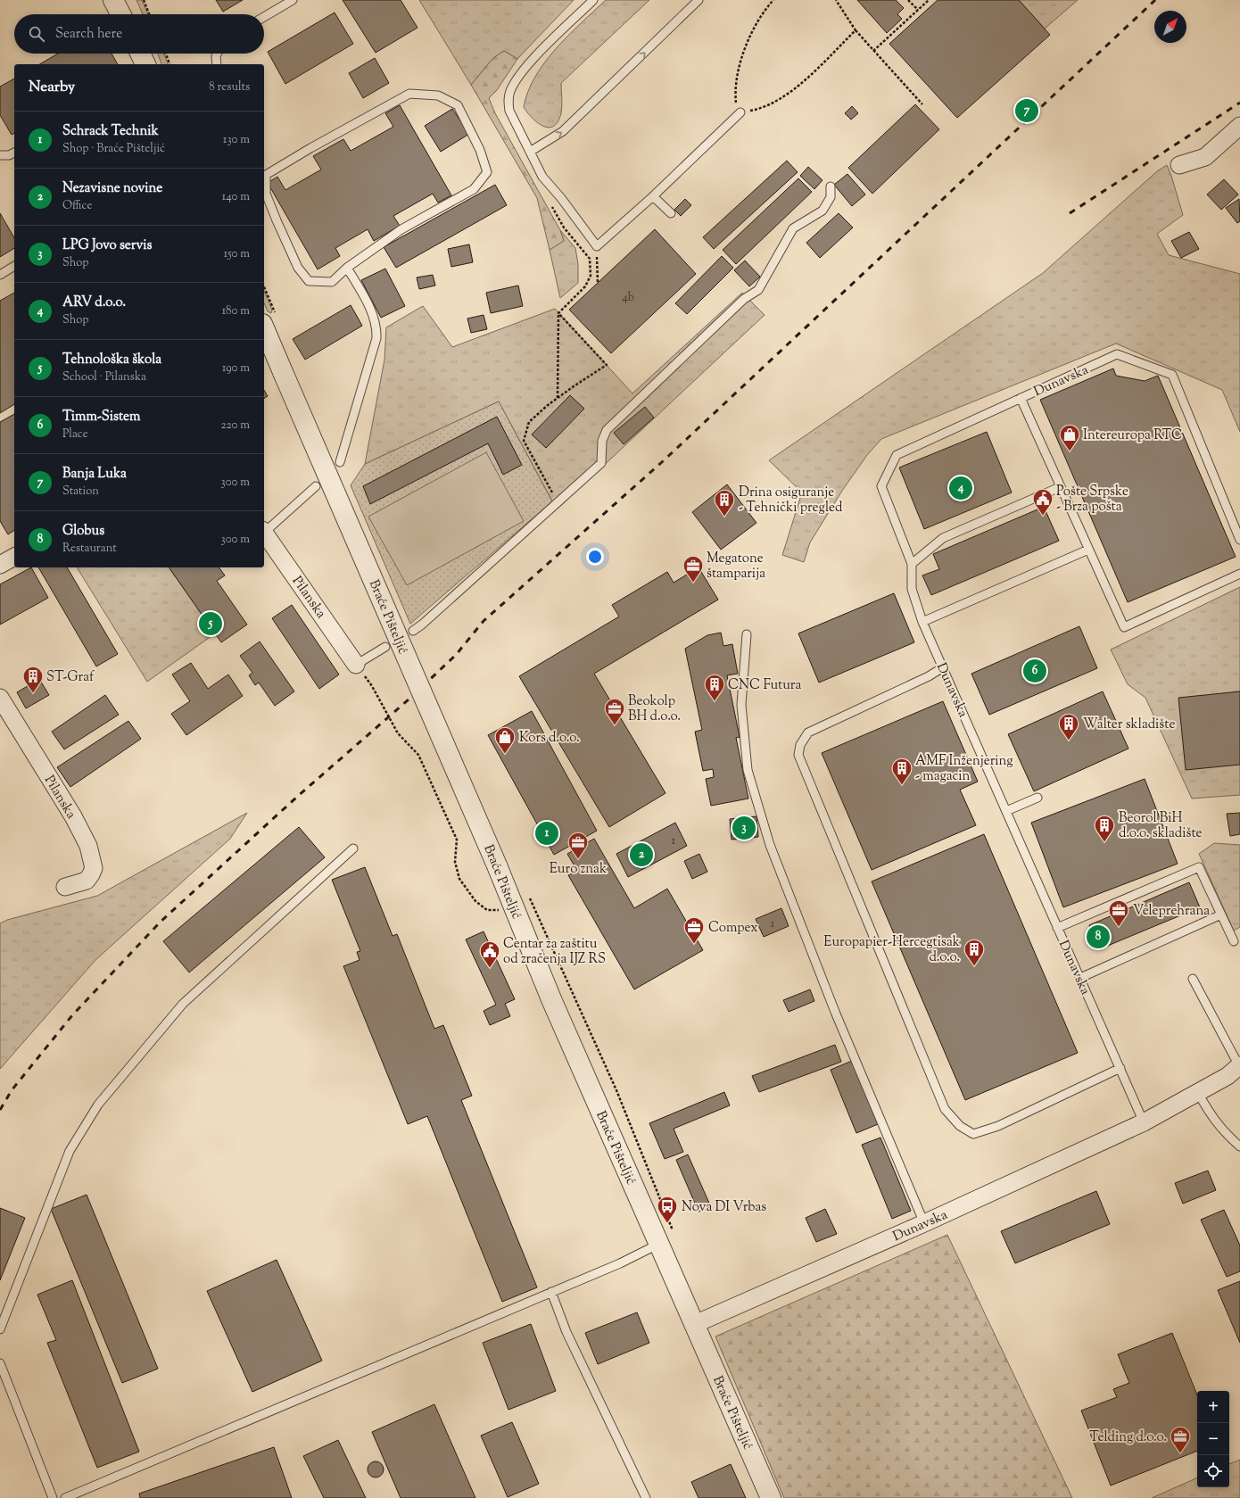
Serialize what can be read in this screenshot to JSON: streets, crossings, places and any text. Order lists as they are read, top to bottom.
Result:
{
  "streets": {
    "street": ["Dunavska", "Pilanska", "Braće Pišteljić"]
  },
  "crossings": [
    ["Dunavska", "Braće Pišteljić"]
  ],
  "places": {
    "shop": ["Intereuropa RTC", "Kors d.o.o."],
    "public building": ["Pošte Srpske - Brza pošta", "Centar za zaštitu od zračenja IJZ RS"],
    "building": [
      "Drina osiguranje - Tehnički pregled",
      "ST-Graf",
      "CNC Futura",
      "Walter skladište",
      "AMF Inženjering - magacin",
      "Beorol BiH d.o.o. skladište",
      "Europapier-Hercegtisak d.o.o."
    ],
    "office": [
      "Megatone štamparija",
      "Beokolp BH d.o.o.",
      "Euro znak",
      "Veleprehrana",
      "Compex",
      "Telding d.o.o."
    ],
    "bus stop": ["Nova DI Vrbas"]
  },
  "house_numbers": ["4b", "1", "1"],
  "north": "top right",
  "page": {
    "search": "Search here",
    "heading": ["Nearby", "8 results"],
    "pins": [
      "7",
      "4",
      "5",
      "6",
      "3",
      "1",
      "2",
      "8"
    ],
    "list": [
      {
        "mark": "1",
        "name": "Schrack Technik",
        "note": "Shop · Braće Pišteljić",
        "value": "130 m"
      },
      {
        "mark": "2",
        "name": "Nezavisne novine",
        "note": "Office",
        "value": "140 m"
      },
      {
        "mark": "3",
        "name": "LPG Jovo servis",
        "note": "Shop",
        "value": "150 m"
      },
      {
        "mark": "4",
        "name": "ARV d.o.o.",
        "note": "Shop",
        "value": "180 m"
      },
      {
        "mark": "5",
        "name": "Tehnološka škola",
        "note": "School · Pilanska",
        "value": "190 m"
      },
      {
        "mark": "6",
        "name": "Timm-Sistem",
        "note": "Place",
        "value": "220 m"
      },
      {
        "mark": "7",
        "name": "Banja Luka",
        "note": "Station",
        "value": "300 m"
      },
      {
        "mark": "8",
        "name": "Globus",
        "note": "Restaurant",
        "value": "300 m"
      }
    ],
    "map_buttons": ["+", "−"]
  }
}
